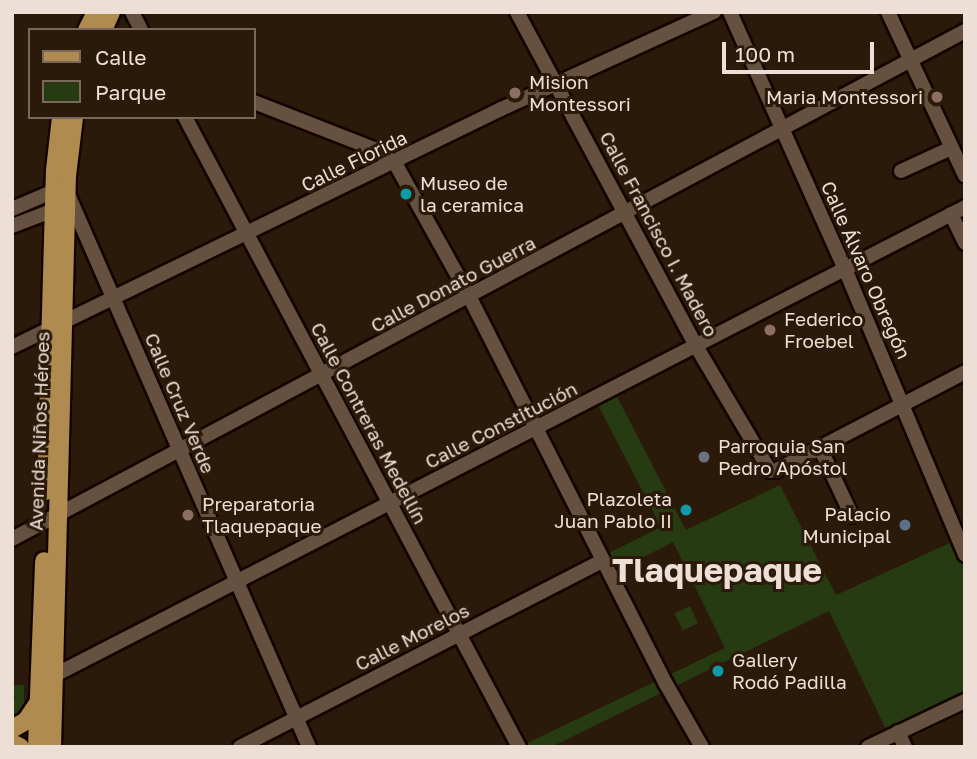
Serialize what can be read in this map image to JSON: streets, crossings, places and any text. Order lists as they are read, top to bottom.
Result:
{
  "streets": {
    "main road": ["Avenida Niños Héroes"],
    "street": [
      "Calle Florida",
      "Calle Francisco I. Madero",
      "Calle Álvaro Obregón",
      "Calle Donato Guerra",
      "Calle Cruz Verde",
      "Calle Contreras Medellín",
      "Calle Constitución",
      "Calle Morelos"
    ]
  },
  "crossings": [
    ["Calle Florida", "Calle Francisco I. Madero"],
    ["Calle Florida", "Calle Cruz Verde"],
    ["Calle Florida", "Calle Contreras Medellín"],
    ["Calle Florida", "Avenida Niños Héroes"],
    ["Calle Francisco I. Madero", "Calle Donato Guerra"],
    ["Calle Francisco I. Madero", "Calle Constitución"],
    ["Calle Álvaro Obregón", "Calle Donato Guerra"],
    ["Calle Álvaro Obregón", "Calle Constitución"],
    ["Calle Donato Guerra", "Calle Cruz Verde"],
    ["Calle Donato Guerra", "Calle Contreras Medellín"],
    ["Calle Donato Guerra", "Avenida Niños Héroes"],
    ["Calle Cruz Verde", "Calle Constitución"],
    ["Calle Cruz Verde", "Avenida Niños Héroes"],
    ["Calle Cruz Verde", "Calle Morelos"],
    ["Calle Contreras Medellín", "Calle Constitución"],
    ["Calle Contreras Medellín", "Calle Morelos"],
    ["Calle Constitución", "Avenida Niños Héroes"]
  ],
  "districts": ["Tlaquepaque"],
  "places": [
    "Mision Montessori",
    "Maria Montessori",
    "Museo de la ceramica",
    "Federico Froebel",
    "Parroquia San Pedro Apóstol",
    "Plazoleta Juan Pablo II",
    "Preparatoria Tlaquepaque",
    "Palacio Municipal",
    "Gallery Rodó Padilla"
  ],
  "legend": ["Calle", "Parque"],
  "scale_bar": "100 m"
}
